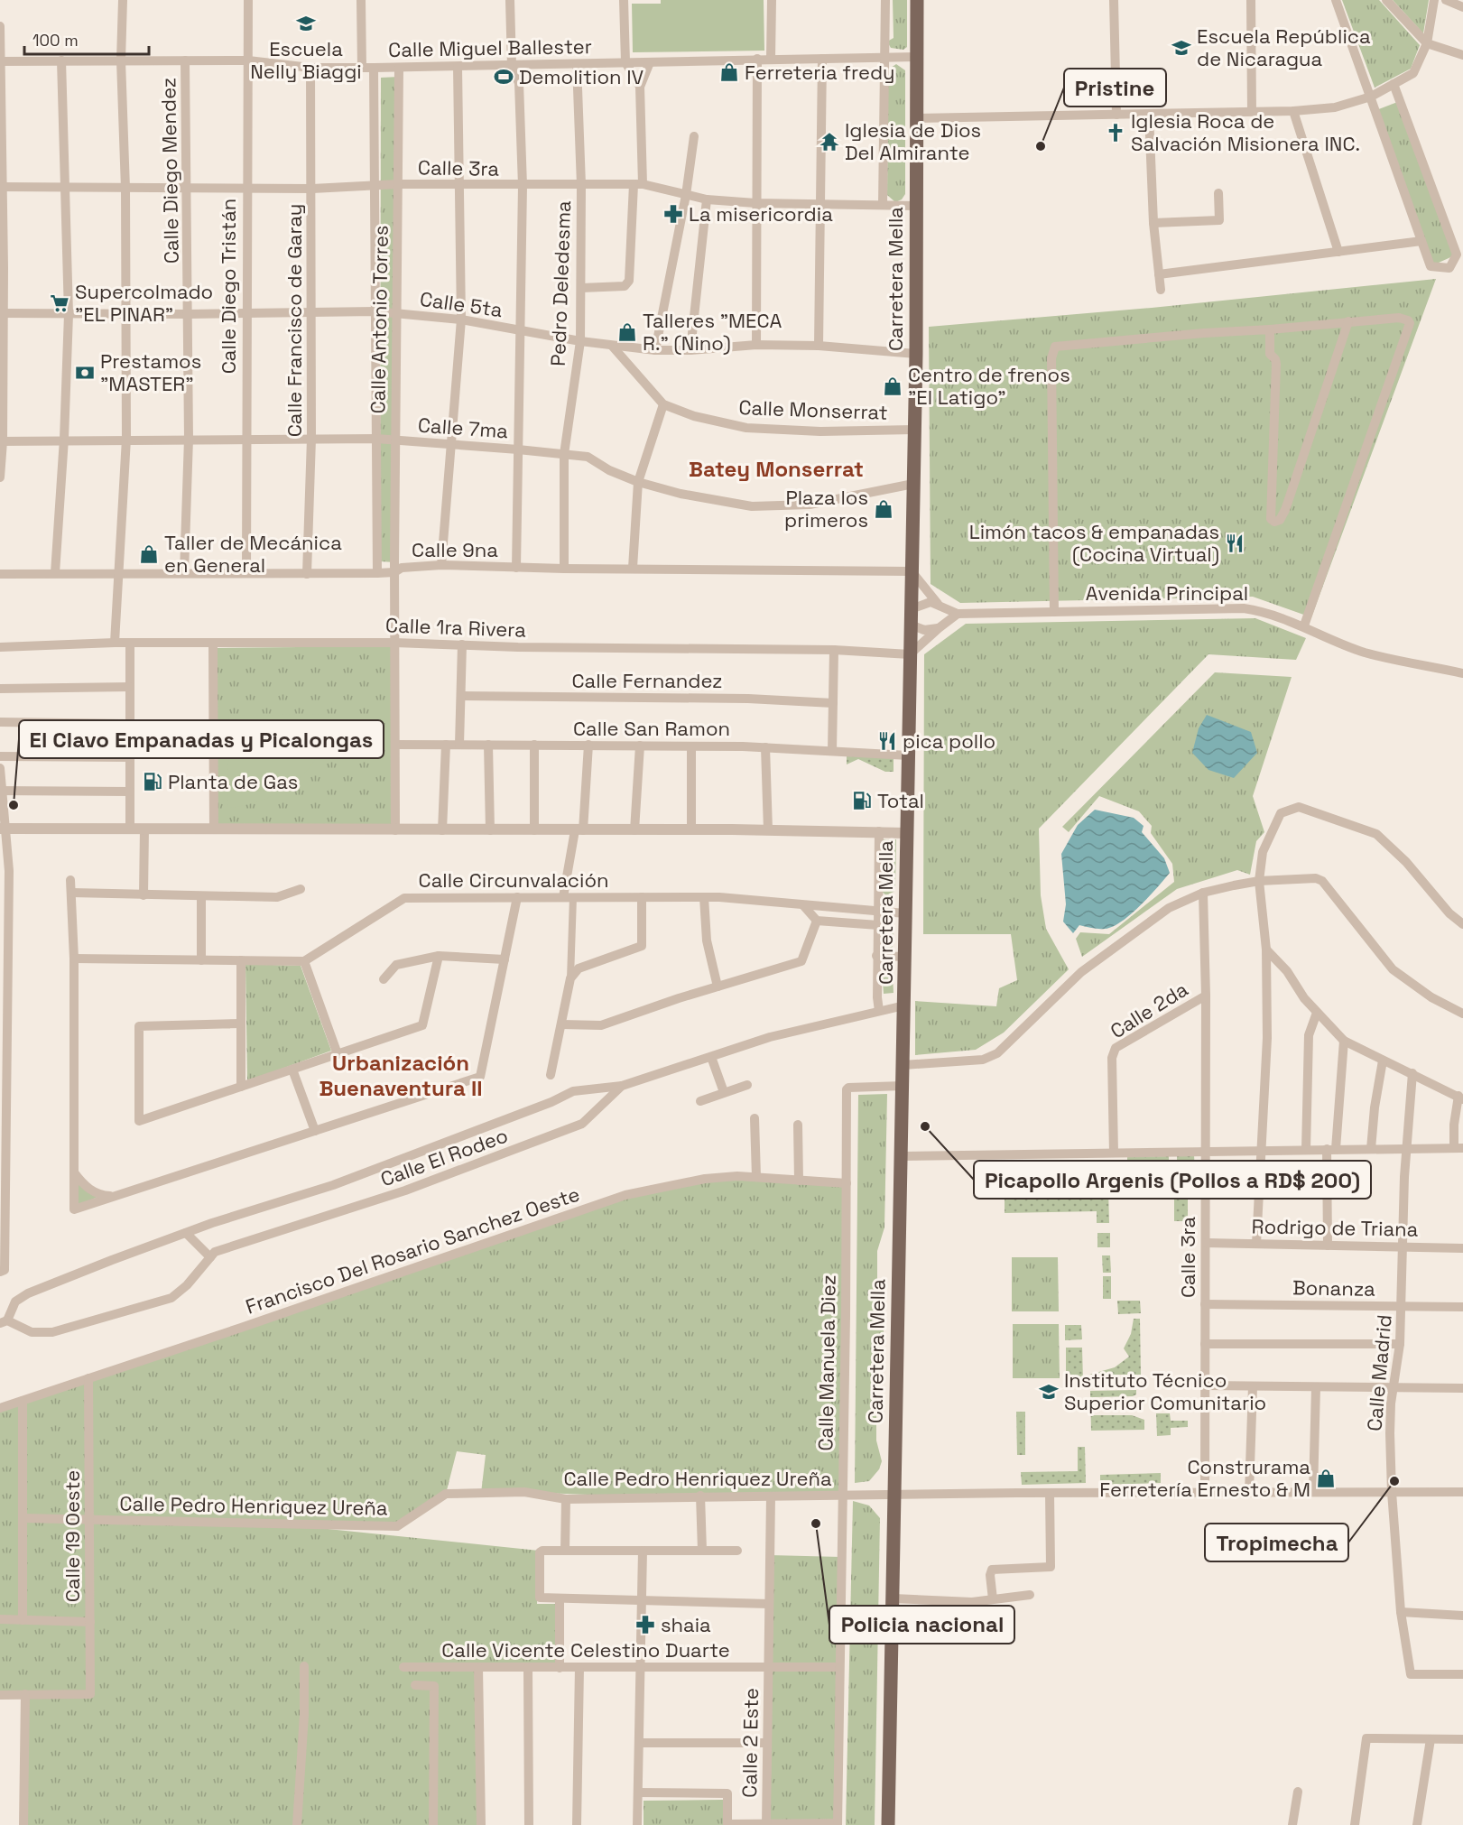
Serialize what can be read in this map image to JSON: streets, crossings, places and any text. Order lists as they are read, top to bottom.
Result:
{
  "streets": {
    "main road": ["Carretera Mella"],
    "street": [
      "Calle Miguel Ballester",
      "Calle 3ra",
      "Calle Diego Mendez",
      "Pedro Deledesma",
      "Calle Diego Tristán",
      "Calle 5ta",
      "Calle Antonio Torres",
      "Calle Francisco de Garay",
      "Calle Monserrat",
      "Calle 7ma",
      "Calle 9na",
      "Avenida Principal",
      "Calle 1ra Rivera",
      "Calle Fernandez",
      "Calle San Ramon",
      "Calle Circunvalación",
      "Calle 2da",
      "Calle El Rodeo",
      "Rodrigo de Triana",
      "Francisco Del Rosario Sanchez Oeste",
      "Bonanza",
      "Calle Manuela Diez",
      "Calle Madrid",
      "Calle Pedro Henriquez Ureña",
      "Calle 19 Oeste",
      "Calle Vicente Celestino Duarte",
      "Calle 2 Este"
    ]
  },
  "crossings": [
    ["Calle Miguel Ballester", "Calle Diego Mendez"],
    ["Calle Miguel Ballester", "Carretera Mella"],
    ["Calle Miguel Ballester", "Pedro Deledesma"],
    ["Calle Miguel Ballester", "Calle Diego Tristán"],
    ["Calle Miguel Ballester", "Calle Antonio Torres"],
    ["Calle Miguel Ballester", "Calle Francisco de Garay"],
    ["Calle 3ra", "Calle Diego Mendez"],
    ["Calle 3ra", "Carretera Mella"],
    ["Calle 3ra", "Pedro Deledesma"],
    ["Calle 3ra", "Calle Diego Tristán"],
    ["Calle 3ra", "Calle Antonio Torres"],
    ["Calle 3ra", "Calle Francisco de Garay"],
    ["Calle 3ra", "Calle 2da"],
    ["Calle 3ra", "Rodrigo de Triana"],
    ["Calle 3ra", "Bonanza"],
    ["Calle 3ra", "Calle Pedro Henriquez Ureña"],
    ["Calle Diego Mendez", "Calle 5ta"],
    ["Calle Diego Mendez", "Calle 7ma"],
    ["Calle Diego Mendez", "Calle 9na"],
    ["Carretera Mella", "Calle 5ta"],
    ["Carretera Mella", "Calle Monserrat"],
    ["Carretera Mella", "Calle 7ma"],
    ["Carretera Mella", "Calle 9na"],
    ["Carretera Mella", "Calle 1ra Rivera"],
    ["Carretera Mella", "Calle San Ramon"],
    ["Carretera Mella", "Calle Circunvalación"],
    ["Carretera Mella", "Calle El Rodeo"],
    ["Carretera Mella", "Calle Manuela Diez"],
    ["Carretera Mella", "Calle Pedro Henriquez Ureña"],
    ["Pedro Deledesma", "Calle 5ta"],
    ["Pedro Deledesma", "Calle 7ma"],
    ["Pedro Deledesma", "Calle 9na"],
    ["Calle Diego Tristán", "Calle 5ta"],
    ["Calle Diego Tristán", "Calle 7ma"],
    ["Calle Diego Tristán", "Calle 9na"],
    ["Calle 5ta", "Calle Antonio Torres"],
    ["Calle 5ta", "Calle Francisco de Garay"],
    ["Calle 5ta", "Calle Monserrat"],
    ["Calle Antonio Torres", "Calle 7ma"],
    ["Calle Antonio Torres", "Calle 9na"],
    ["Calle Antonio Torres", "Calle 1ra Rivera"],
    ["Calle Antonio Torres", "Calle San Ramon"],
    ["Calle Francisco de Garay", "Calle 7ma"],
    ["Calle Francisco de Garay", "Calle 9na"],
    ["Rodrigo de Triana", "Calle Madrid"],
    ["Francisco Del Rosario Sanchez Oeste", "Calle Manuela Diez"],
    ["Francisco Del Rosario Sanchez Oeste", "Calle 19 Oeste"],
    ["Bonanza", "Calle Madrid"],
    ["Calle Manuela Diez", "Calle Pedro Henriquez Ureña"],
    ["Calle Manuela Diez", "Calle 2 Este"],
    ["Calle Madrid", "Calle Pedro Henriquez Ureña"],
    ["Calle Pedro Henriquez Ureña", "Calle 19 Oeste"],
    ["Calle Vicente Celestino Duarte", "Calle 2 Este"]
  ],
  "districts": ["Batey Monserrat", "Urbanización Buenaventura II"],
  "places": {
    "school or university": ["Escuela Nelly Biaggi", "Escuela República de Nicaragua", "Instituto Técnico Superior Comunitario"],
    "shop": [
      "Ferreteria fredy",
      "Talleres \"MECA R.\" (Nino)",
      "Centro de frenos \"El Latigo\"",
      "Plaza los primeros",
      "Taller de Mecánica en General",
      "Construrama Ferretería Ernesto & M"
    ],
    "sports": ["Demolition IV"],
    "church": ["Iglesia Roca de Salvación Misionera INC."],
    "temple": ["Iglesia de Dios Del Almirante"],
    "other": [
      "Pristine",
      "El Clavo Empanadas y Picalongas",
      "Picapollo Argenis (Pollos a RD$ 200)",
      "Tropimecha",
      "Policia nacional"
    ],
    "pharmacy": ["La misericordia", "shaia"],
    "supermarket": ["Supercolmado \"EL PINAR\""],
    "bank": ["Prestamos \"MASTER\""],
    "restaurant": ["Limón tacos & empanadas (Cocina Virtual)", "pica pollo"],
    "fuel station": ["Planta de Gas", "Total"]
  },
  "scale_bar": "100 m"
}
